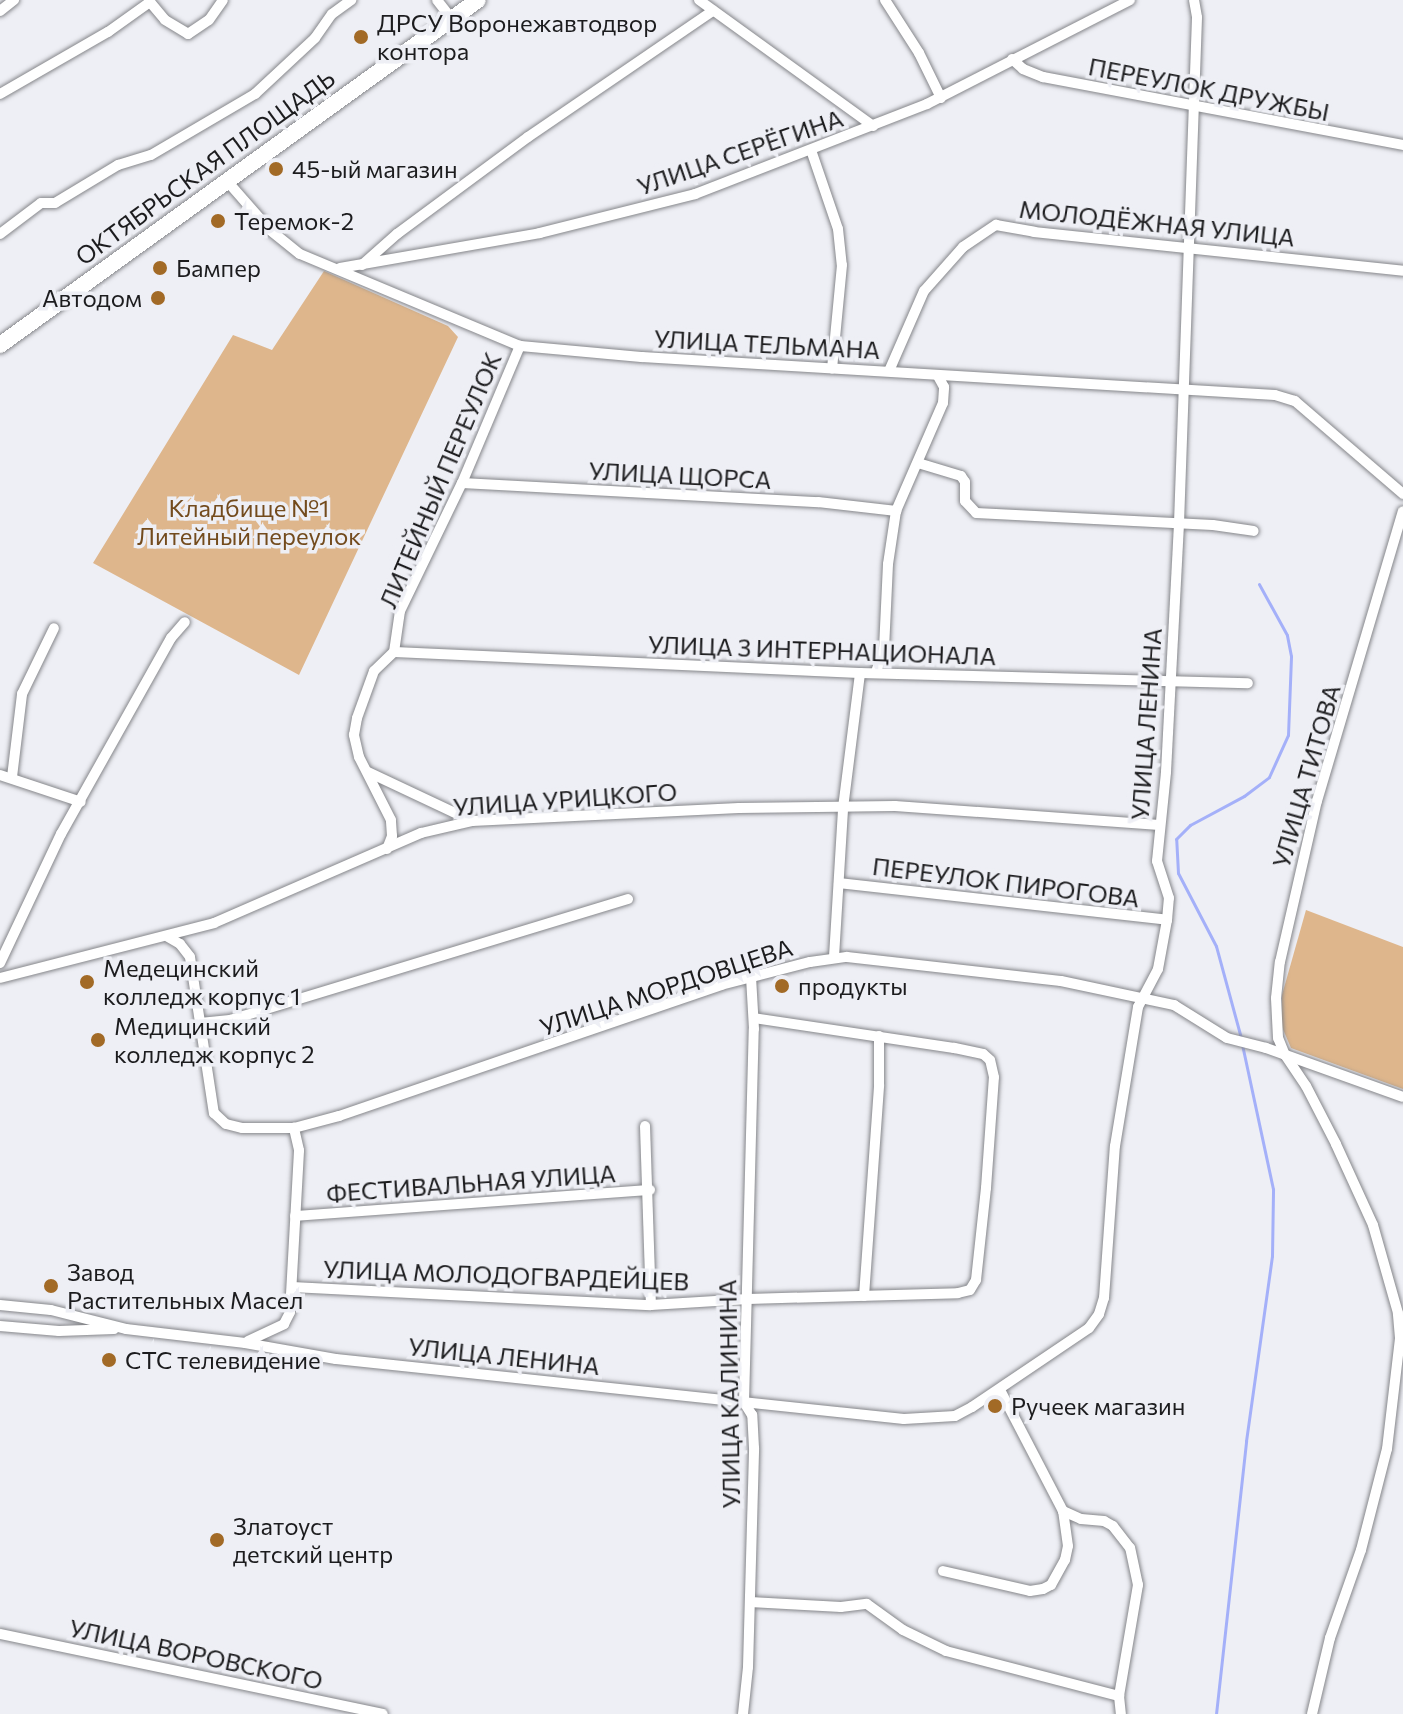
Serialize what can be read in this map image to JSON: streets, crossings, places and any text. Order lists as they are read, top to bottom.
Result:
{
  "streets": {
    "main road": ["ОКТЯБРЬСКАЯ ПЛОЩАДЬ"],
    "street": [
      "ПЕРЕУЛОК ДРУЖБЫ",
      "УЛИЦА СЕРЁГИНА",
      "МОЛОДЁЖНАЯ УЛИЦА",
      "УЛИЦА ТЕЛЬМАНА",
      "УЛИЦА ЩОРСА",
      "ЛИТЕЙНЫЙ ПЕРЕУЛОК",
      "УЛИЦА 3 ИНТЕРНАЦИОНАЛА",
      "УЛИЦА ЛЕНИНА",
      "УЛИЦА ТИТОВА",
      "УЛИЦА УРИЦКОГО",
      "ПЕРЕУЛОК ПИРОГОВА",
      "УЛИЦА МОРДОВЦЕВА",
      "ФЕСТИВАЛЬНАЯ УЛИЦА",
      "УЛИЦА МОЛОДОГВАРДЕЙЦЕВ",
      "УЛИЦА КАЛИНИНА",
      "УЛИЦА ВОРОВСКОГО"
    ]
  },
  "crossings": [
    ["ПЕРЕУЛОК ДРУЖБЫ", "УЛИЦА СЕРЁГИНА"],
    ["ПЕРЕУЛОК ДРУЖБЫ", "УЛИЦА ЛЕНИНА"],
    ["УЛИЦА СЕРЁГИНА", "УЛИЦА ТЕЛЬМАНА"],
    ["ОКТЯБРЬСКАЯ ПЛОЩАДЬ", "УЛИЦА ТЕЛЬМАНА"],
    ["МОЛОДЁЖНАЯ УЛИЦА", "УЛИЦА ТЕЛЬМАНА"],
    ["МОЛОДЁЖНАЯ УЛИЦА", "УЛИЦА ЛЕНИНА"],
    ["УЛИЦА ТЕЛЬМАНА", "ЛИТЕЙНЫЙ ПЕРЕУЛОК"],
    ["УЛИЦА ТЕЛЬМАНА", "УЛИЦА ЛЕНИНА"],
    ["УЛИЦА ЩОРСА", "ЛИТЕЙНЫЙ ПЕРЕУЛОК"],
    ["ЛИТЕЙНЫЙ ПЕРЕУЛОК", "УЛИЦА 3 ИНТЕРНАЦИОНАЛА"],
    ["ЛИТЕЙНЫЙ ПЕРЕУЛОК", "УЛИЦА УРИЦКОГО"],
    ["УЛИЦА 3 ИНТЕРНАЦИОНАЛА", "УЛИЦА ЛЕНИНА"],
    ["УЛИЦА ЛЕНИНА", "УЛИЦА УРИЦКОГО"],
    ["УЛИЦА ЛЕНИНА", "ПЕРЕУЛОК ПИРОГОВА"],
    ["УЛИЦА ЛЕНИНА", "УЛИЦА МОРДОВЦЕВА"],
    ["УЛИЦА ЛЕНИНА", "УЛИЦА КАЛИНИНА"],
    ["УЛИЦА ТИТОВА", "УЛИЦА МОРДОВЦЕВА"],
    ["УЛИЦА МОРДОВЦЕВА", "УЛИЦА КАЛИНИНА"],
    ["ФЕСТИВАЛЬНАЯ УЛИЦА", "УЛИЦА МОЛОДОГВАРДЕЙЦЕВ"],
    ["УЛИЦА МОЛОДОГВАРДЕЙЦЕВ", "УЛИЦА КАЛИНИНА"]
  ],
  "parks": ["Кладбище №1 Литейный переулок"],
  "places": [
    "ДРСУ Воронежавтодвор контора",
    "45-ый магазин",
    "Теремок-2",
    "Бампер",
    "Автодом",
    "Медецинский колледж корпус 1",
    "продукты",
    "Медицинский колледж корпус 2",
    "Завод Растительных Масел",
    "СТС телевидение",
    "Ручеек магазин",
    "Златоуст детский центр"
  ]
}
